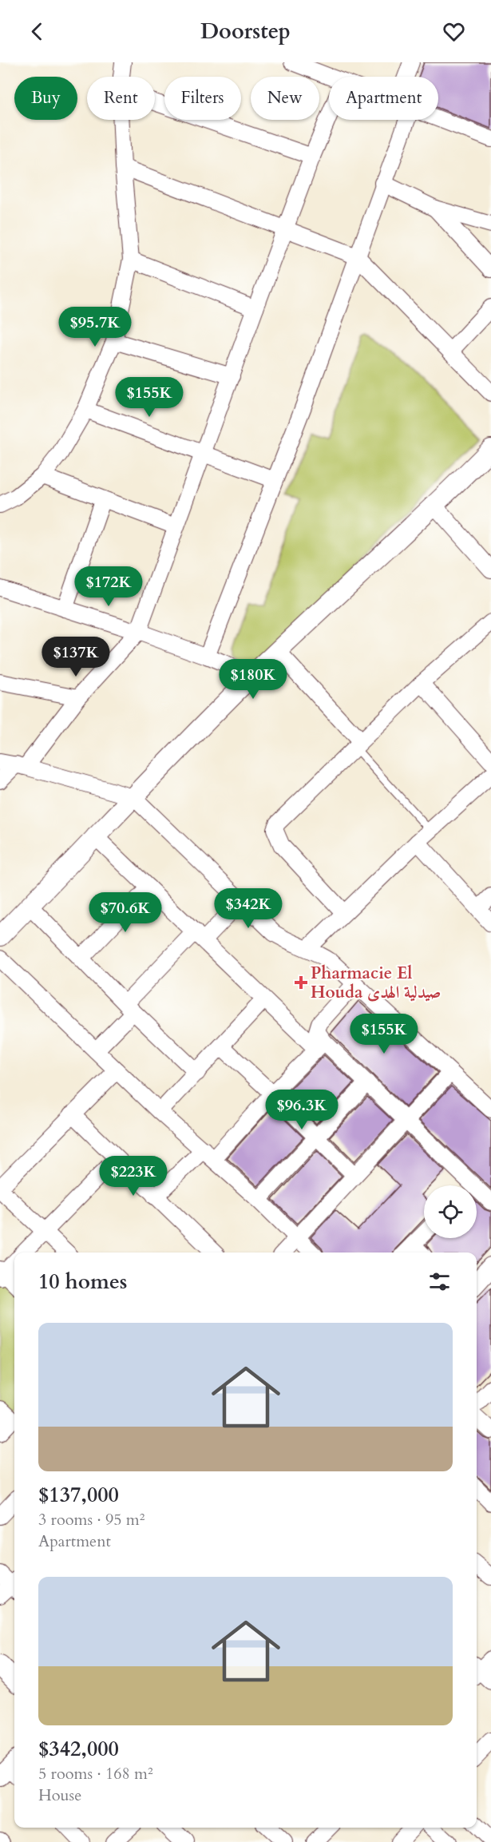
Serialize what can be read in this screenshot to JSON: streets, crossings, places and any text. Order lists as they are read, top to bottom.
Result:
{
  "places": {
    "health": ["Pharmacie El Houda صيدلية الهدى"]
  },
  "page": {
    "header": "Doorstep",
    "chip": [
      "Buy",
      "Rent",
      "Filters",
      "New",
      "Apartment"
    ],
    "price": [
      "$95.7K",
      "$155K",
      "$172K",
      "$137K",
      "$180K",
      "$342K",
      "$70.6K",
      "$155K",
      "$96.3K",
      "$223K"
    ],
    "heading": "10 homes",
    "list": [
      {
        "name": "$137,000",
        "note": "3 rooms · 95 m² · Apartment"
      },
      {
        "name": "$342,000",
        "note": "5 rooms · 168 m² · House"
      }
    ]
  }
}
